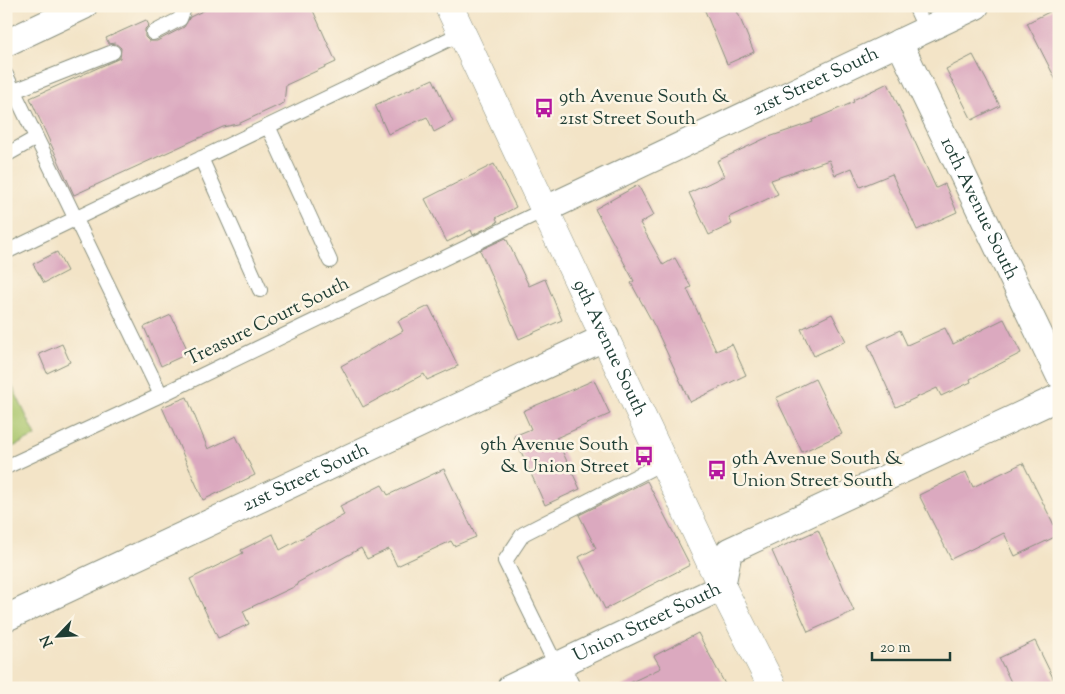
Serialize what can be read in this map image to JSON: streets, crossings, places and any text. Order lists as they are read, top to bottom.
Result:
{
  "streets": {
    "street": [
      "21st Street South",
      "10th Avenue South",
      "9th Avenue South",
      "Union Street South"
    ],
    "lane": ["Treasure Court South"]
  },
  "crossings": [
    ["21st Street South", "10th Avenue South"],
    ["21st Street South", "Treasure Court South"],
    ["21st Street South", "9th Avenue South"],
    ["Treasure Court South", "9th Avenue South"],
    ["9th Avenue South", "Union Street South"]
  ],
  "places": {
    "bus stop": ["9th Avenue South & 21st Street South", "9th Avenue South & Union Street", "9th Avenue South & Union Street South"]
  },
  "scale_bar": "20 m",
  "north": "bottom left"
}
